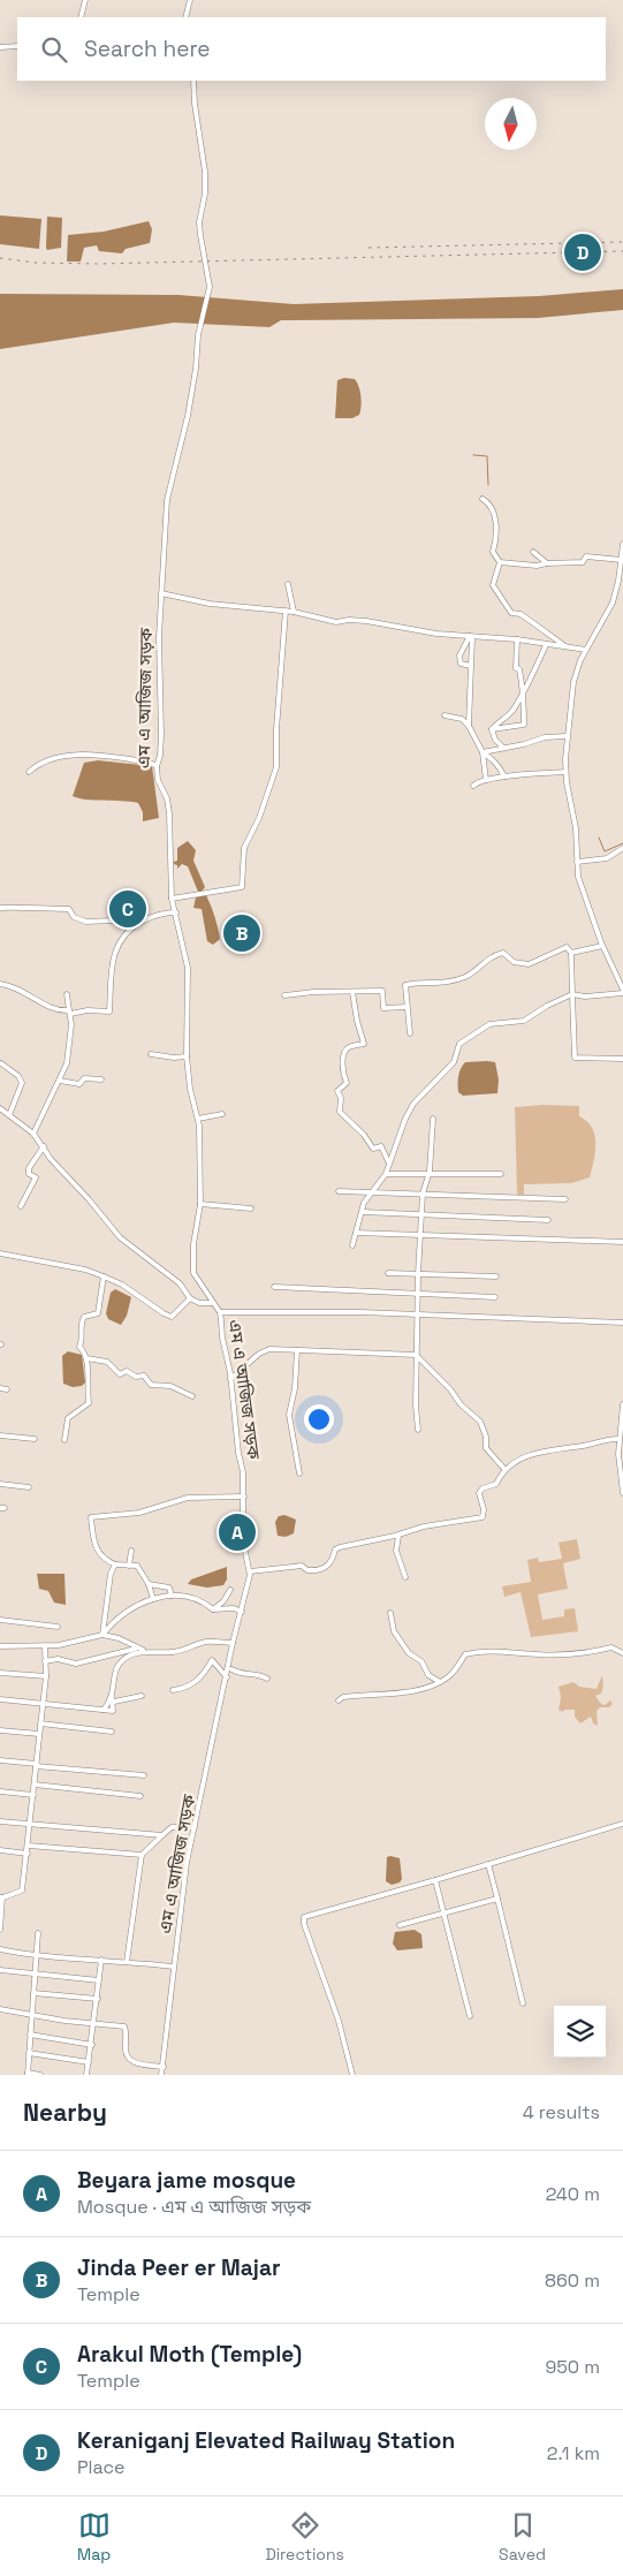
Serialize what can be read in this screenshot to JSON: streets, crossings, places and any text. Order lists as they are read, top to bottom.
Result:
{
  "streets": {
    "street": ["এম এ আজিজ সড়ক"]
  },
  "north": "bottom",
  "page": {
    "search": "Search here",
    "pins": [
      "D",
      "C",
      "B",
      "A"
    ],
    "heading": ["Nearby", "4 results"],
    "list": [
      {
        "mark": "A",
        "name": "Beyara jame mosque",
        "note": "Mosque · এম এ আজিজ সড়ক",
        "value": "240 m"
      },
      {
        "mark": "B",
        "name": "Jinda Peer er Majar",
        "note": "Temple",
        "value": "860 m"
      },
      {
        "mark": "C",
        "name": "Arakul Moth (Temple)",
        "note": "Temple",
        "value": "950 m"
      },
      {
        "mark": "D",
        "name": "Keraniganj Elevated Railway Station",
        "note": "Place",
        "value": "2.1 km"
      }
    ],
    "nav": ["Map", "Directions", "Saved"]
  }
}
